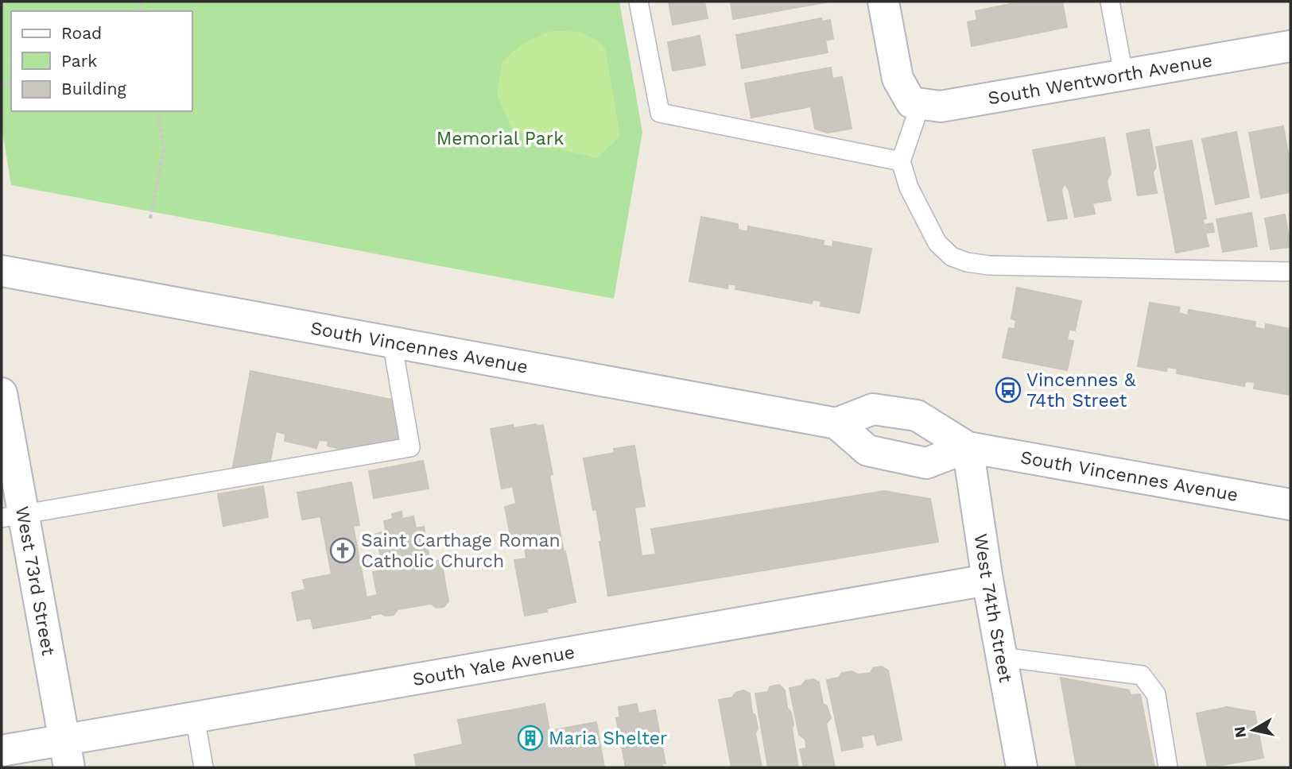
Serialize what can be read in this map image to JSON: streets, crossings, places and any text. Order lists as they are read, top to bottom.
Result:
{
  "streets": {
    "street": [
      "South Wentworth Avenue",
      "South Vincennes Avenue",
      "West 73rd Street",
      "West 74th Street",
      "South Yale Avenue"
    ]
  },
  "crossings": [
    ["South Vincennes Avenue", "West 74th Street"],
    ["West 73rd Street", "South Yale Avenue"],
    ["West 74th Street", "South Yale Avenue"]
  ],
  "parks": ["Memorial Park"],
  "places": {
    "bus stop": ["Vincennes & 74th Street"],
    "church": ["Saint Carthage Roman Catholic Church"],
    "building": ["Maria Shelter"]
  },
  "legend": ["Road", "Park", "Building"],
  "north": "left"
}
